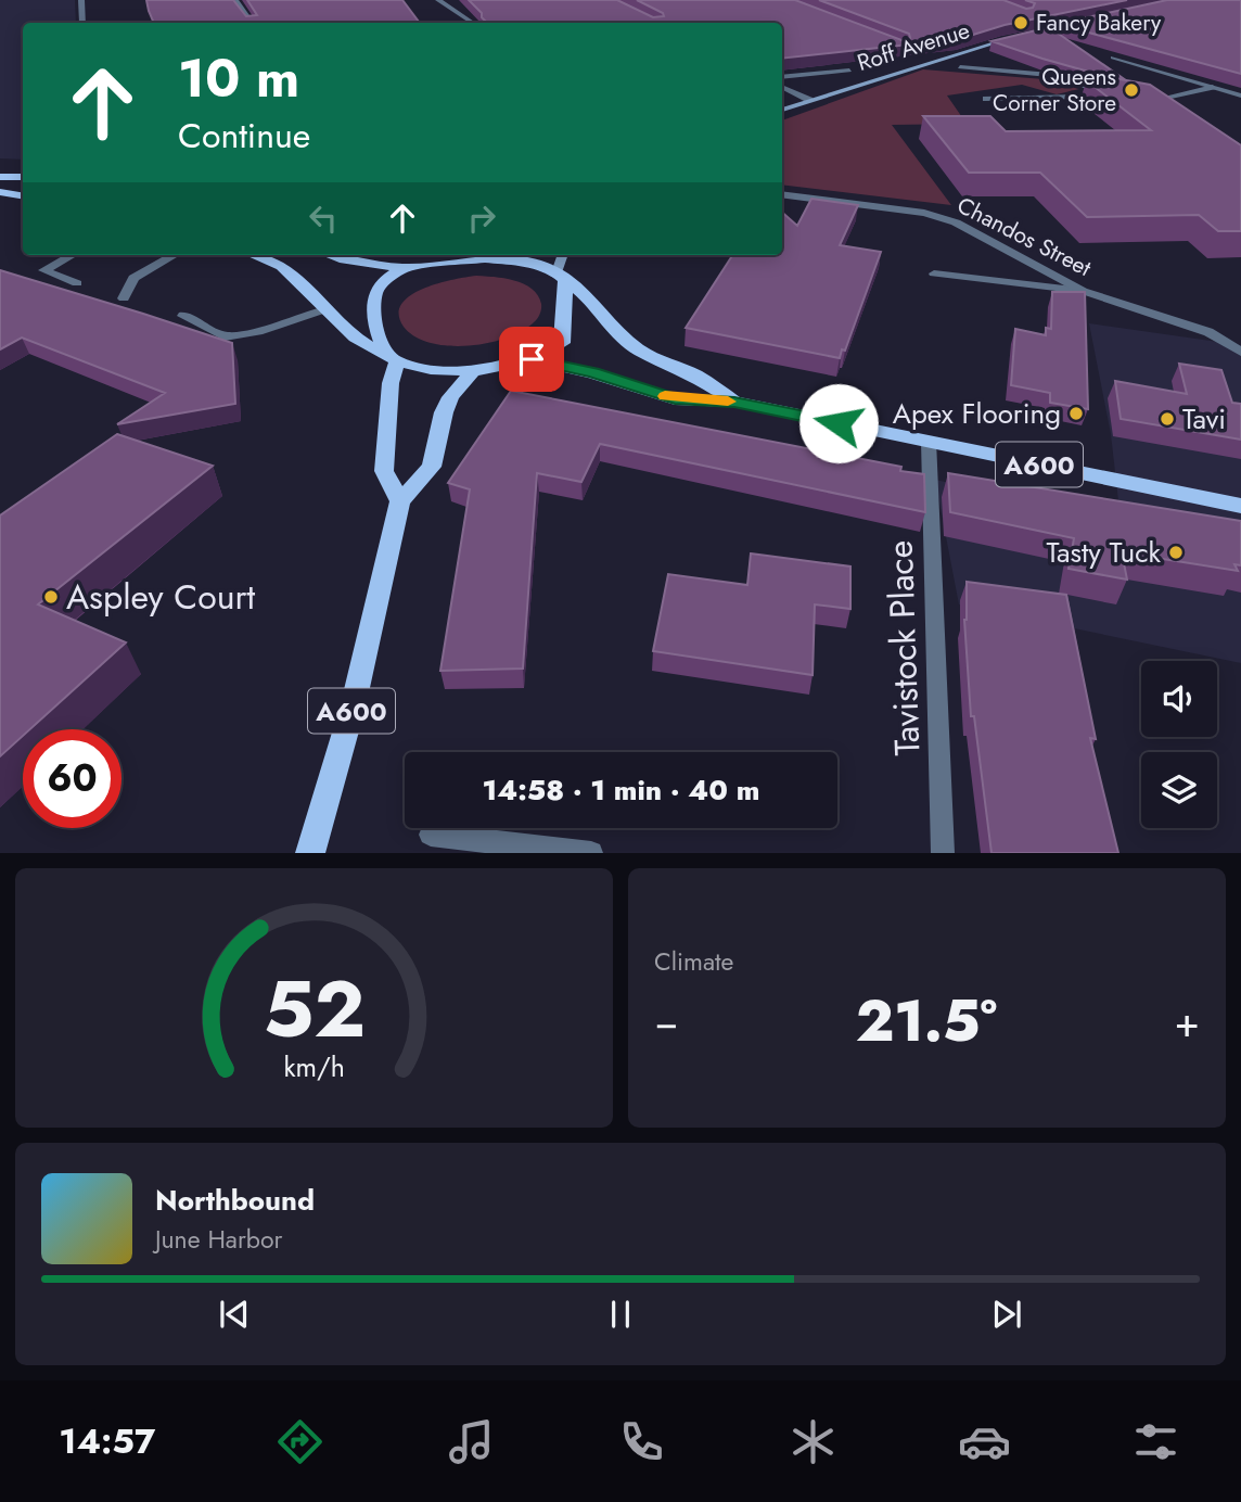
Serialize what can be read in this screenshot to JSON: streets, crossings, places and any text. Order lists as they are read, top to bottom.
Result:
{
  "streets": {
    "main road": ["A600"],
    "street": ["Roff Avenue", "Chandos Street", "Tavistock Place"]
  },
  "crossings": [
    ["A600", "Tavistock Place"]
  ],
  "places": [
    "Fancy Bakery",
    "Queens Corner Store",
    "Apex Flooring",
    "Tavi",
    "Tasty Tuck",
    "Aspley Court"
  ],
  "page": {
    "turn": ["10 m", "Continue"],
    "limit": "60",
    "trip": "14:58 · 1 min · 40 m",
    "tile": "Climate",
    "heat": ["−", "21.5°", "+"],
    "song": ["Northbound", "June Harbor"],
    "tabs": "14:57",
    "gauge": ["52", "km/h"]
  }
}
